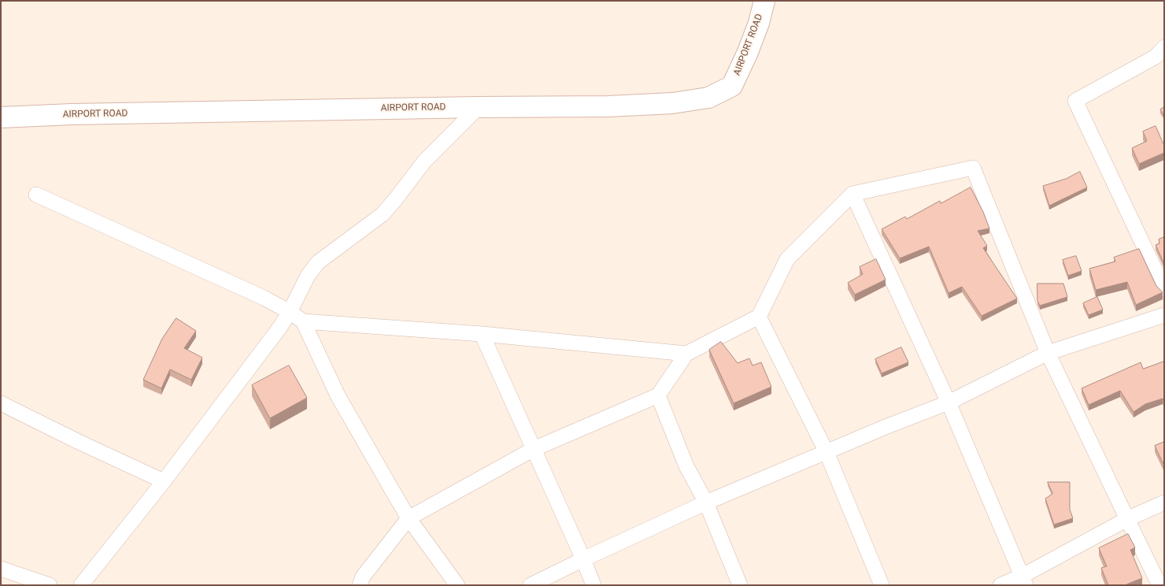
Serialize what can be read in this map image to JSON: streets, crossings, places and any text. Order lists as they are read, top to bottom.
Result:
{
  "streets": {
    "street": ["AIRPORT ROAD"]
  }
}
